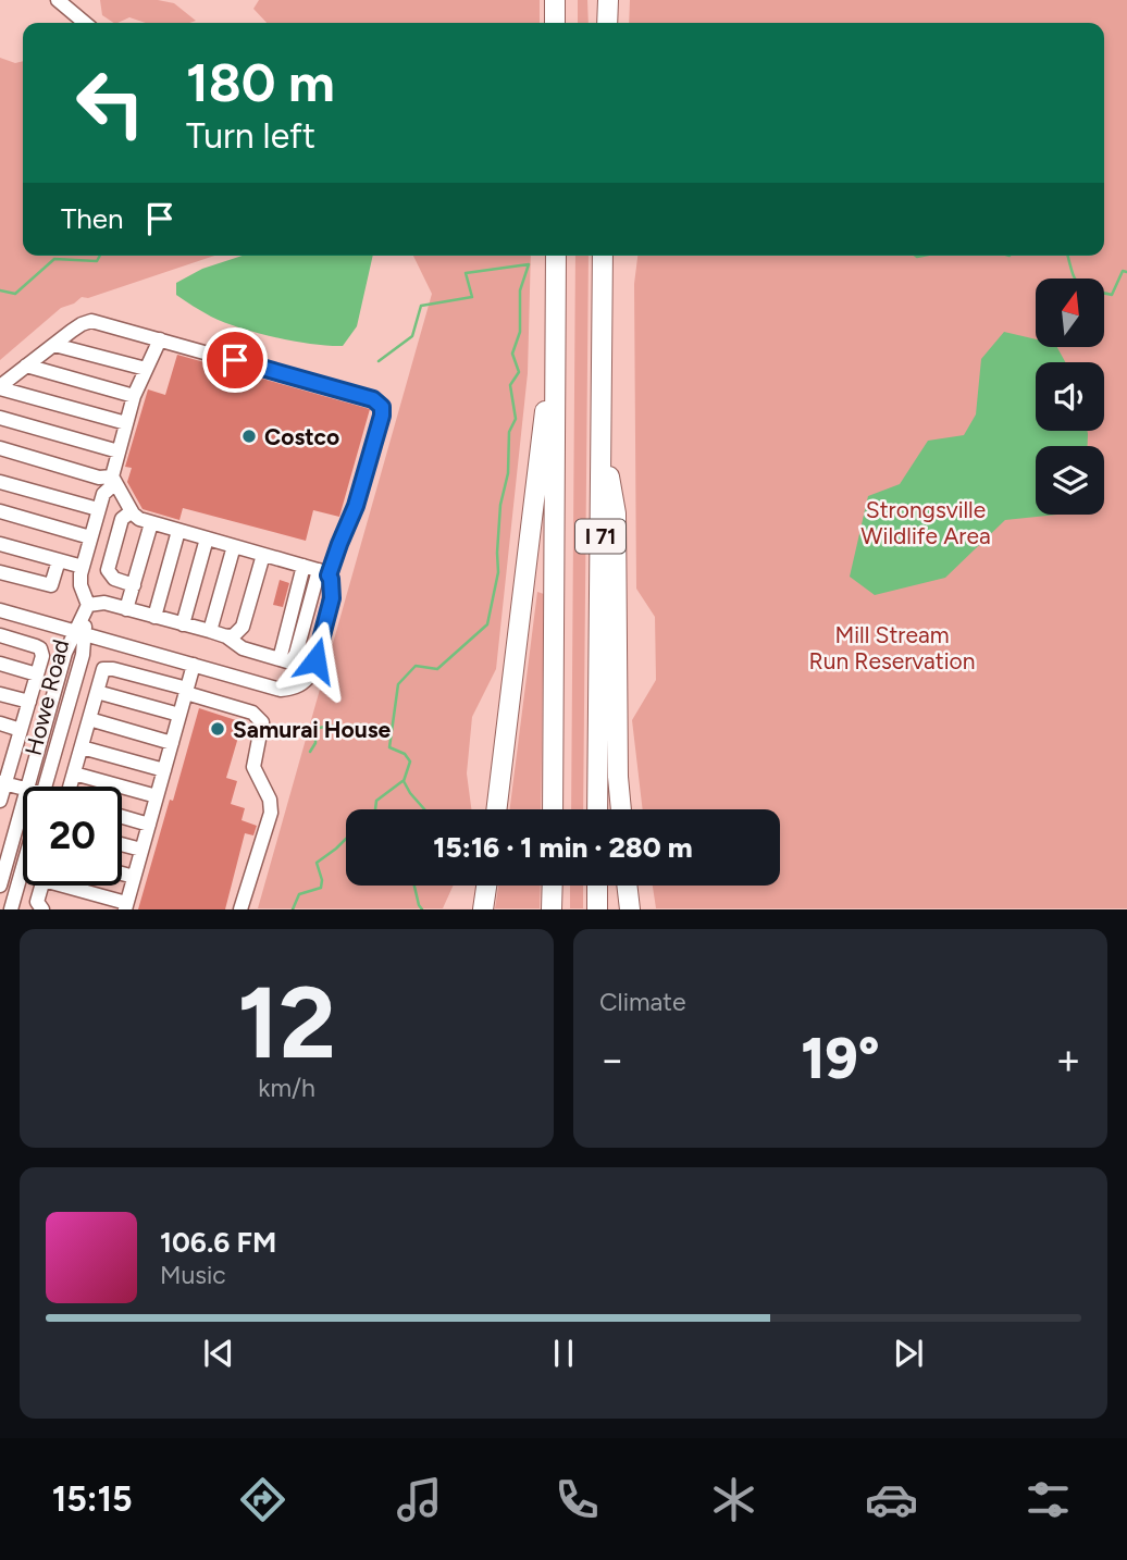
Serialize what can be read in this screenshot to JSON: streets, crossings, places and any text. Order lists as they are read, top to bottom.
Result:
{
  "streets": {
    "highway": ["I 71"],
    "street": ["Howe Road"]
  },
  "parks": ["Strongsville Wildlife Area", "Mill Stream Run Reservation"],
  "places": ["Costco", "Samurai House"],
  "north": "top",
  "page": {
    "turn": ["180 m", "Turn left"],
    "then": "Then",
    "limit": "20",
    "trip": "15:16 · 1 min · 280 m",
    "tile": [
      ["12", "km/h"],
      "Climate"
    ],
    "heat": ["−", "19°", "+"],
    "song": ["106.6 FM", "Music"],
    "tabs": "15:15"
  }
}
